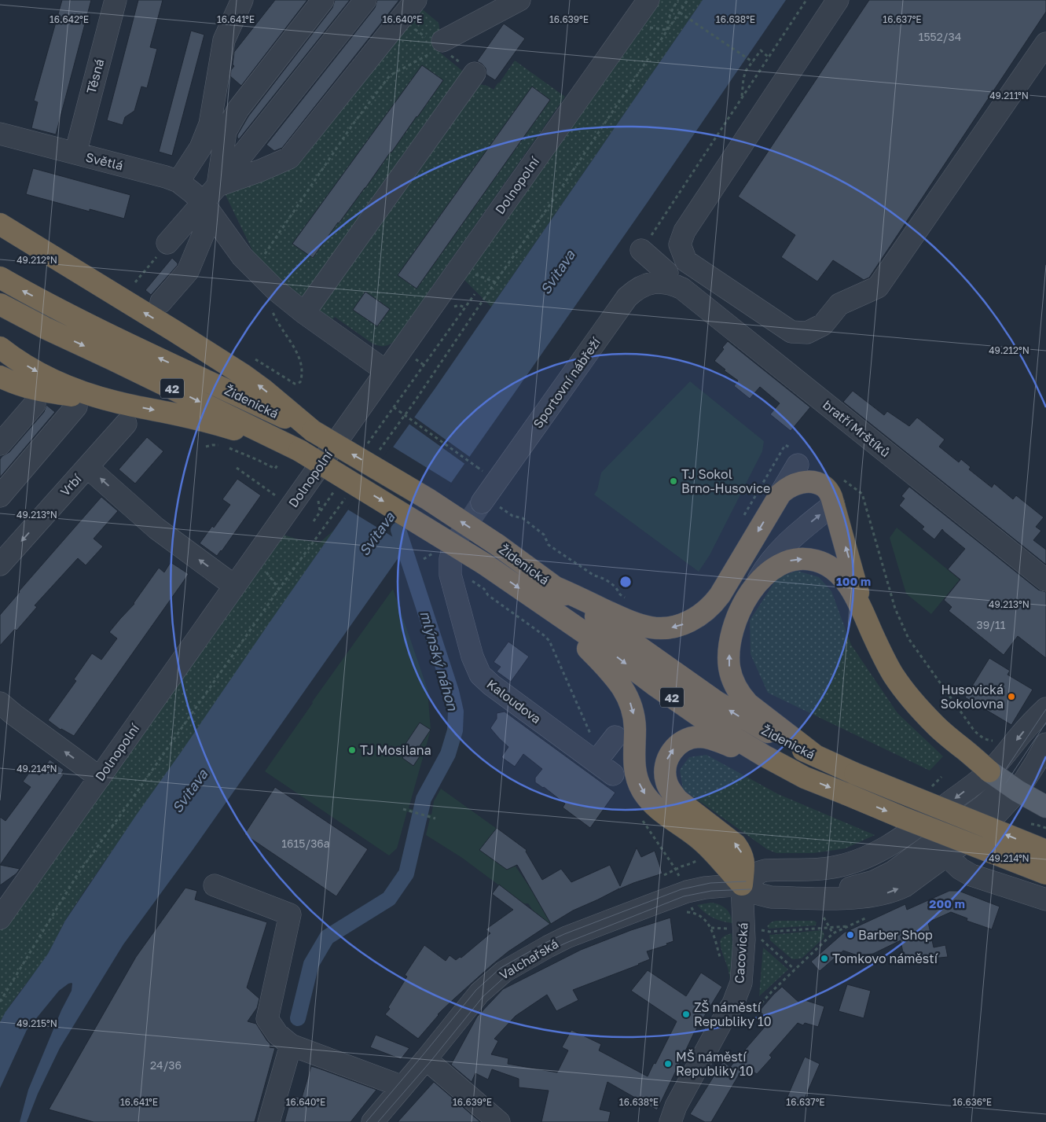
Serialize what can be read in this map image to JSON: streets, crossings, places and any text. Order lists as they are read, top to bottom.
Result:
{
  "streets": {
    "highway": ["42", "Židenická"],
    "street": [
      "Těsná",
      "Světlá",
      "Dolnopolní",
      "Sportovní nábřeží",
      "bratří Mrštíků",
      "Vrbí",
      "Kaloudova",
      "Cacovická",
      "Valchařská"
    ]
  },
  "crossings": [
    ["Těsná", "Světlá"],
    ["Sportovní nábřeží", "bratří Mrštíků"],
    ["42", "Židenická"],
    ["Cacovická", "Valchařská"]
  ],
  "water": ["Svitava", "mlýnský náhon"],
  "places": [
    "TJ Sokol Brno-Husovice",
    "Husovická Sokolovna",
    "TJ Mosilana",
    "Barber Shop",
    "Tomkovo náměstí",
    "ZŠ náměstí Republiky 10",
    "MŠ náměstí Republiky 10"
  ],
  "house_numbers": [
    "1552/34",
    "39/11",
    "1615/36a",
    "24/36"
  ],
  "coordinates": [
    "16.642°E",
    "16.641°E",
    "16.640°E",
    "16.639°E",
    "16.638°E",
    "16.637°E",
    "49.211°N",
    "49.212°N",
    "49.213°N",
    "49.214°N",
    "49.215°N",
    "16.636°E"
  ],
  "rings": ["100 m", "200 m"]
}
